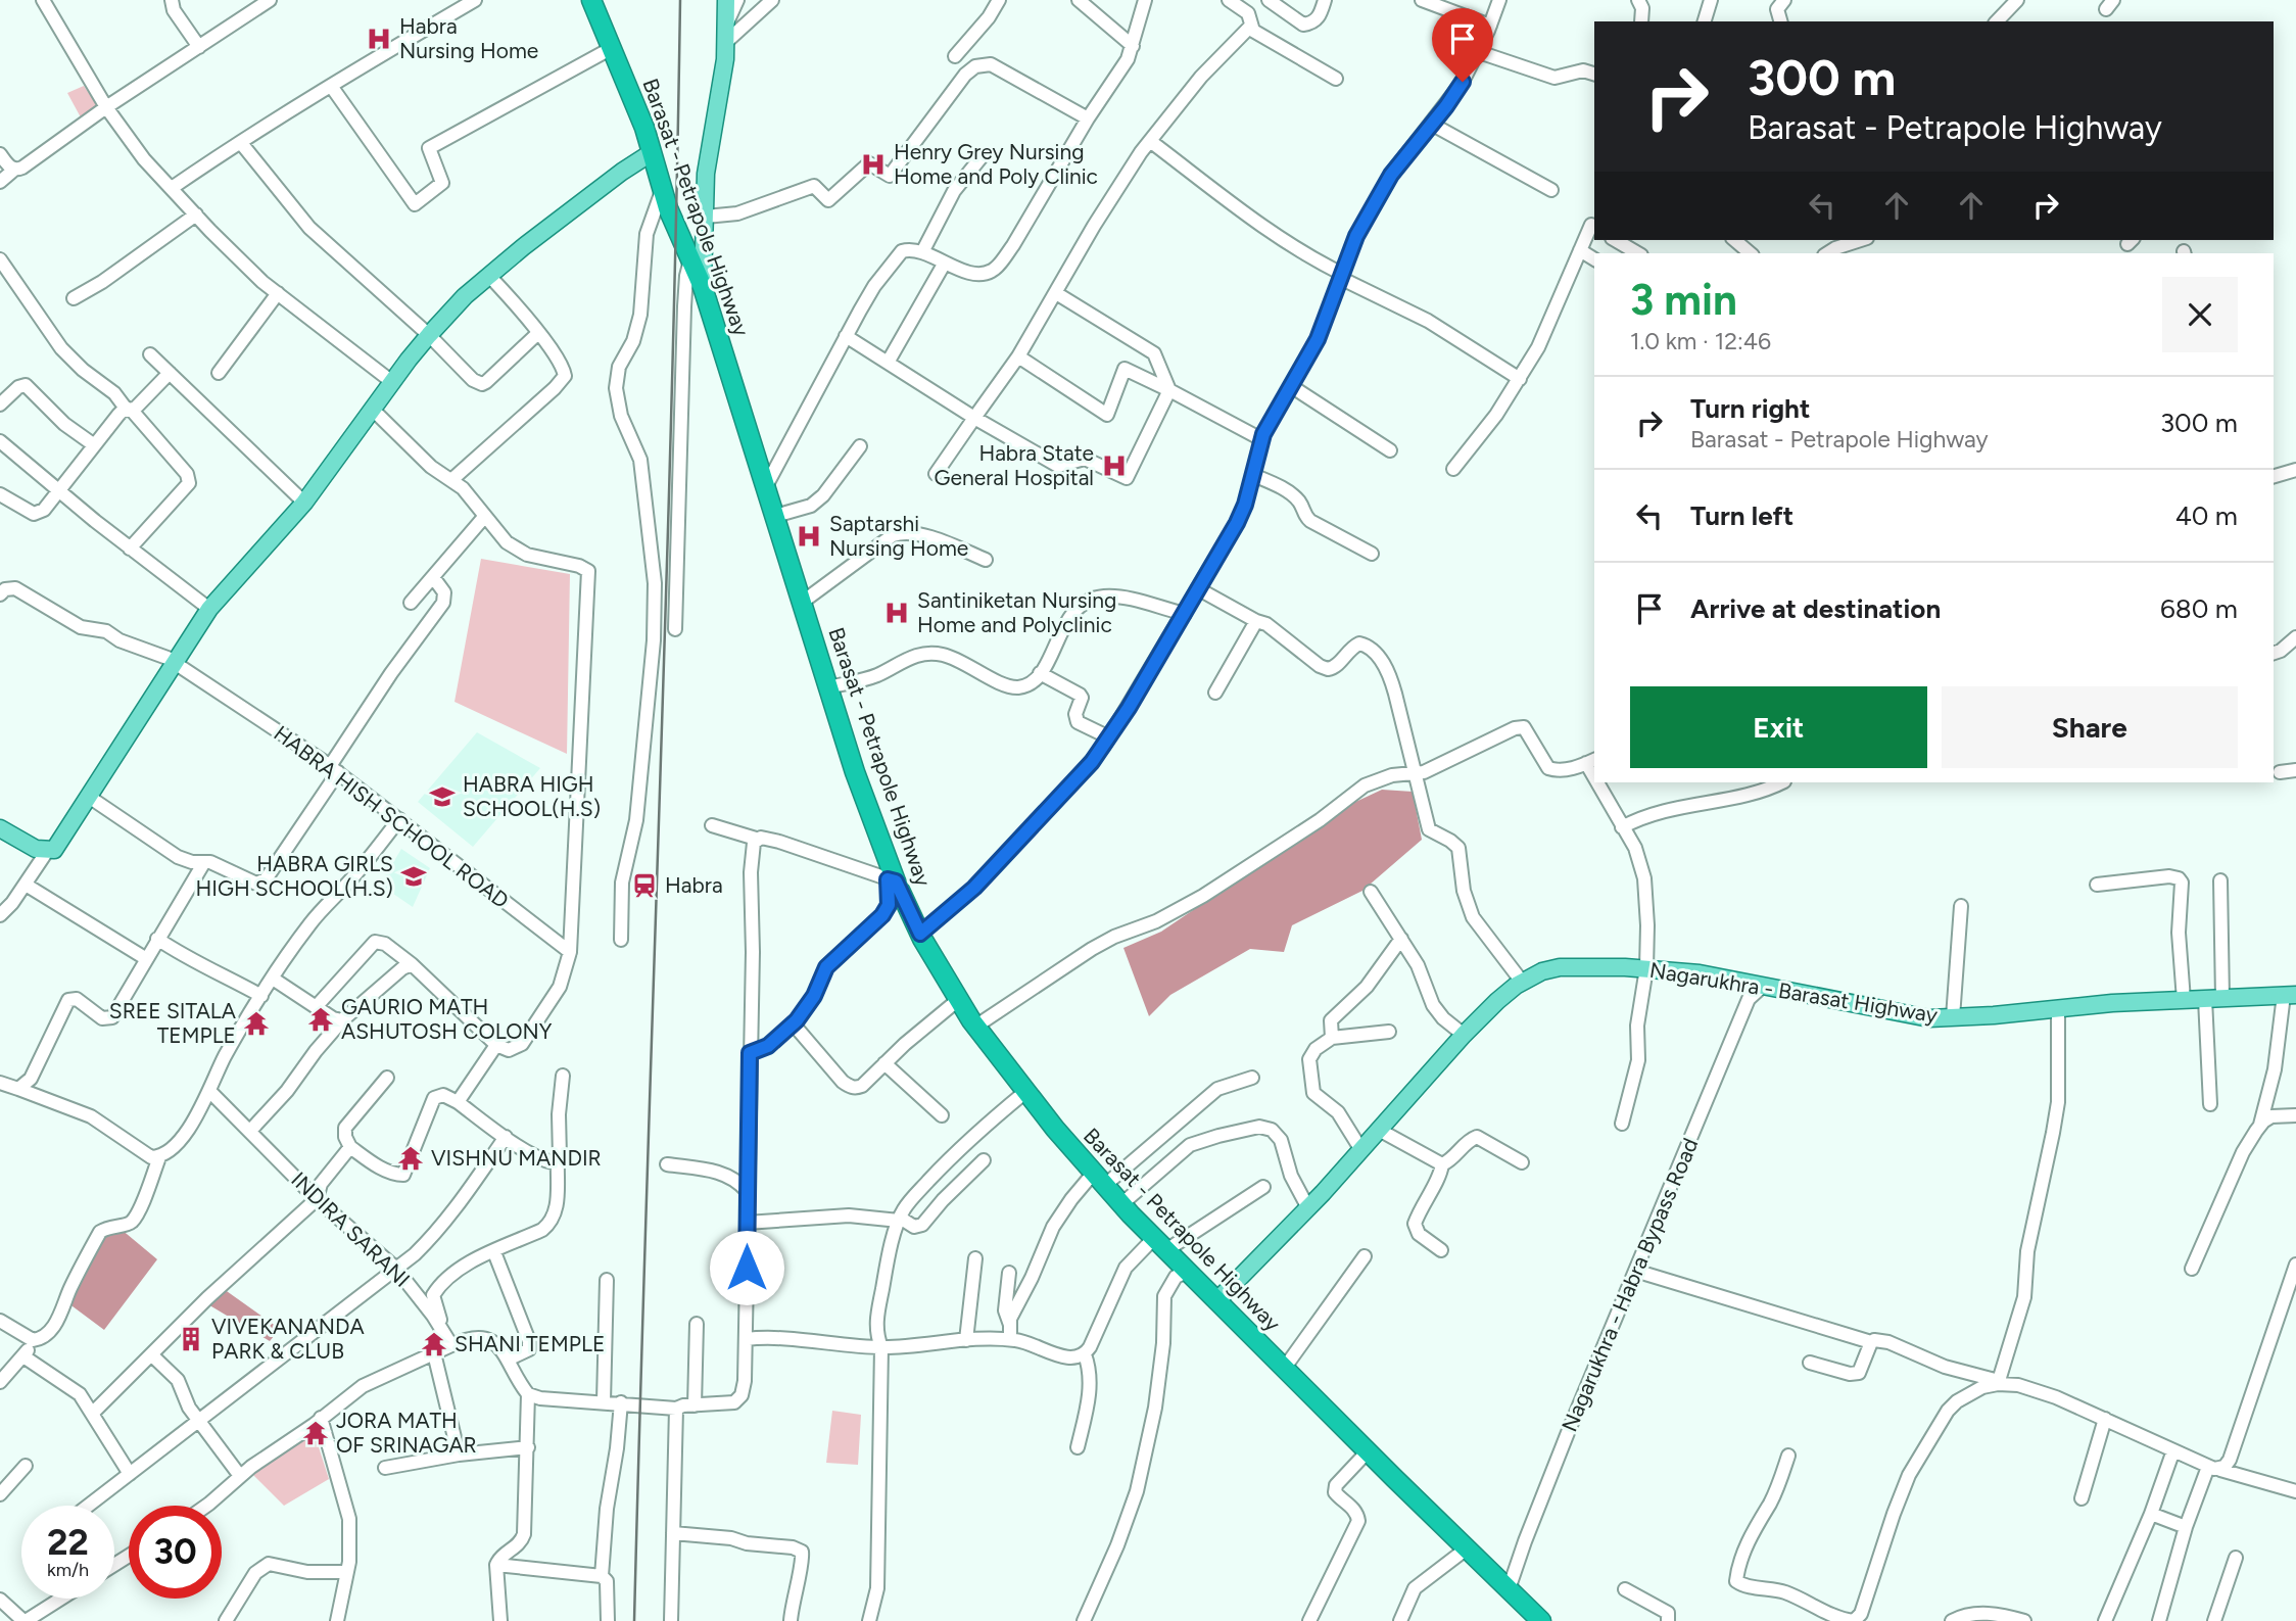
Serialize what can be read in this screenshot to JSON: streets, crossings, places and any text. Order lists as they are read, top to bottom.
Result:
{
  "streets": {
    "highway": ["Barasat - Petrapole Highway"],
    "main road": ["Nagarukhra - Barasat Highway"],
    "street": ["HABRA HISH SCHOOL ROAD", "INDIRA SARANI", "Nagarukhra - Habra Bypass Road"]
  },
  "crossings": [
    ["Barasat - Petrapole Highway", "Nagarukhra - Barasat Highway"],
    ["Barasat - Petrapole Highway", "Nagarukhra - Habra Bypass Road"],
    ["Nagarukhra - Barasat Highway", "Nagarukhra - Habra Bypass Road"]
  ],
  "places": {
    "hospital": [
      "Habra Nursing Home",
      "Henry Grey Nursing Home and Poly Clinic",
      "Habra State General Hospital",
      "Saptarshi Nursing Home",
      "Santiniketan Nursing Home and Polyclinic"
    ],
    "school or university": ["HABRA HIGH SCHOOL(H.S)", "HABRA GIRLS HIGH SCHOOL(H.S)"],
    "station": ["Habra"],
    "temple": [
      "GAURIO MATH ASHUTOSH COLONY",
      "SREE SITALA TEMPLE",
      "VISHNU MANDIR",
      "SHANI TEMPLE",
      "JORA MATH OF SRINAGAR"
    ],
    "building": ["VIVEKANANDA PARK & CLUB"]
  },
  "page": {
    "turn": ["300 m", "Barasat - Petrapole Highway"],
    "heading": ["3 min", "1.0 km · 12:46"],
    "list": [
      {
        "name": "Turn right",
        "note": "Barasat - Petrapole Highway",
        "value": "300 m"
      },
      {
        "name": "Turn left",
        "value": "40 m"
      },
      {
        "name": "Arrive at destination",
        "value": "680 m"
      }
    ],
    "buttons": ["Exit", "Share"],
    "speed": "22 km/h",
    "limit": "30"
  }
}
